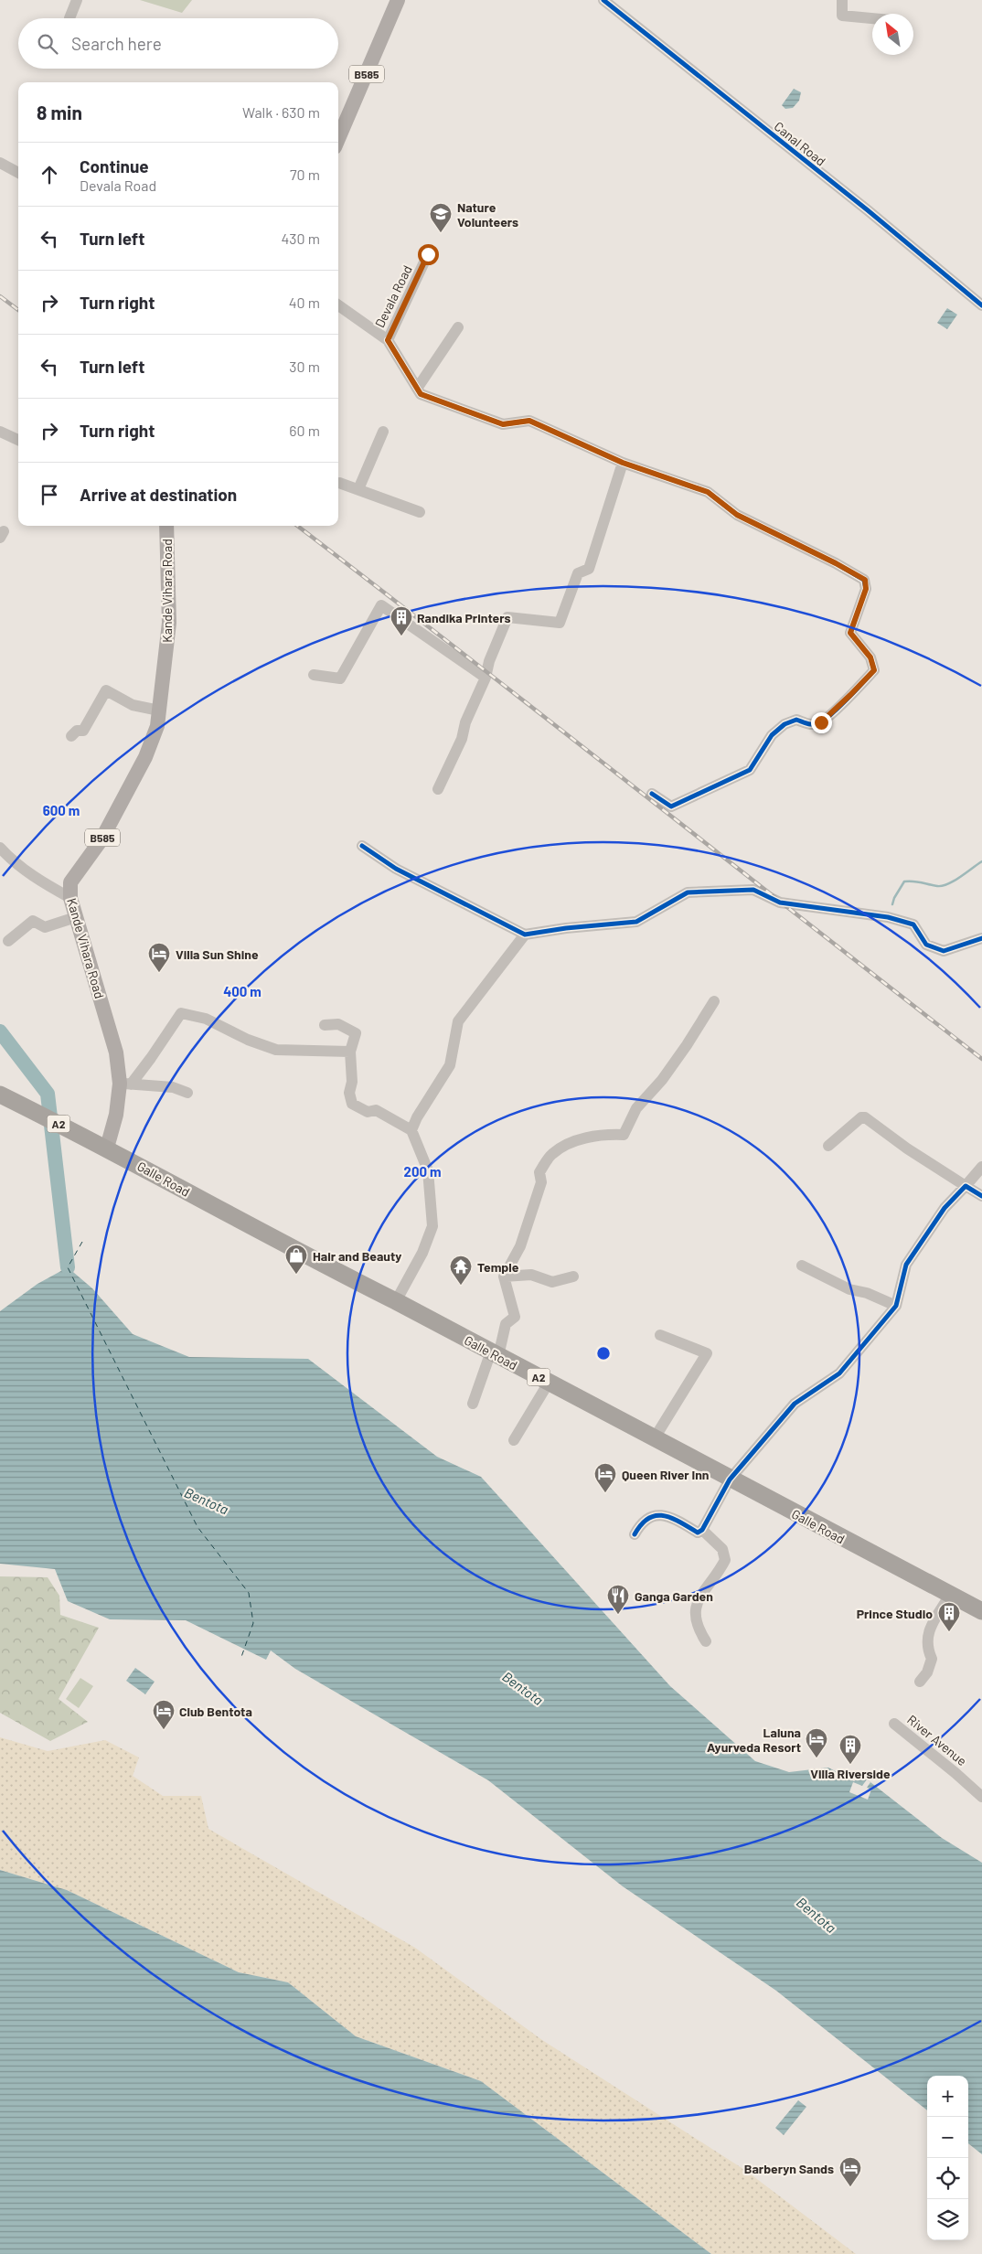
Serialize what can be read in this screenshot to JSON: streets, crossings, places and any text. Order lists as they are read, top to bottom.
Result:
{
  "streets": {
    "highway": ["A2", "Galle Road"],
    "main road": ["B585", "Kande Vihara Road"],
    "street": ["Canal Road", "Devala Road", "River Avenue"]
  },
  "crossings": [
    ["Kande Vihara Road", "Galle Road"]
  ],
  "water": ["Bentota"],
  "places": {
    "school or university": ["Nature Volunteers"],
    "building": ["Randika Printers", "Prince Studio", "Villa Riverside"],
    "hotel": [
      "Villa Sun Shine",
      "Queen River Inn",
      "Club Bentota",
      "Laluna Ayurveda Resort",
      "Barberyn Sands"
    ],
    "shop": ["Hair and Beauty"],
    "temple": ["Temple"],
    "restaurant": ["Ganga Garden"]
  },
  "north": "top left",
  "page": {
    "search": "Search here",
    "heading": ["8 min", "Walk · 630 m"],
    "list": [
      ["Continue", "Devala Road", "70 m"],
      ["Turn left", "430 m"],
      ["Turn right", "40 m"],
      ["Turn left", "30 m"],
      ["Turn right", "60 m"],
      "Arrive at destination"
    ],
    "map_buttons": ["+", "−"]
  },
  "rings": ["600 m", "400 m", "200 m"]
}
